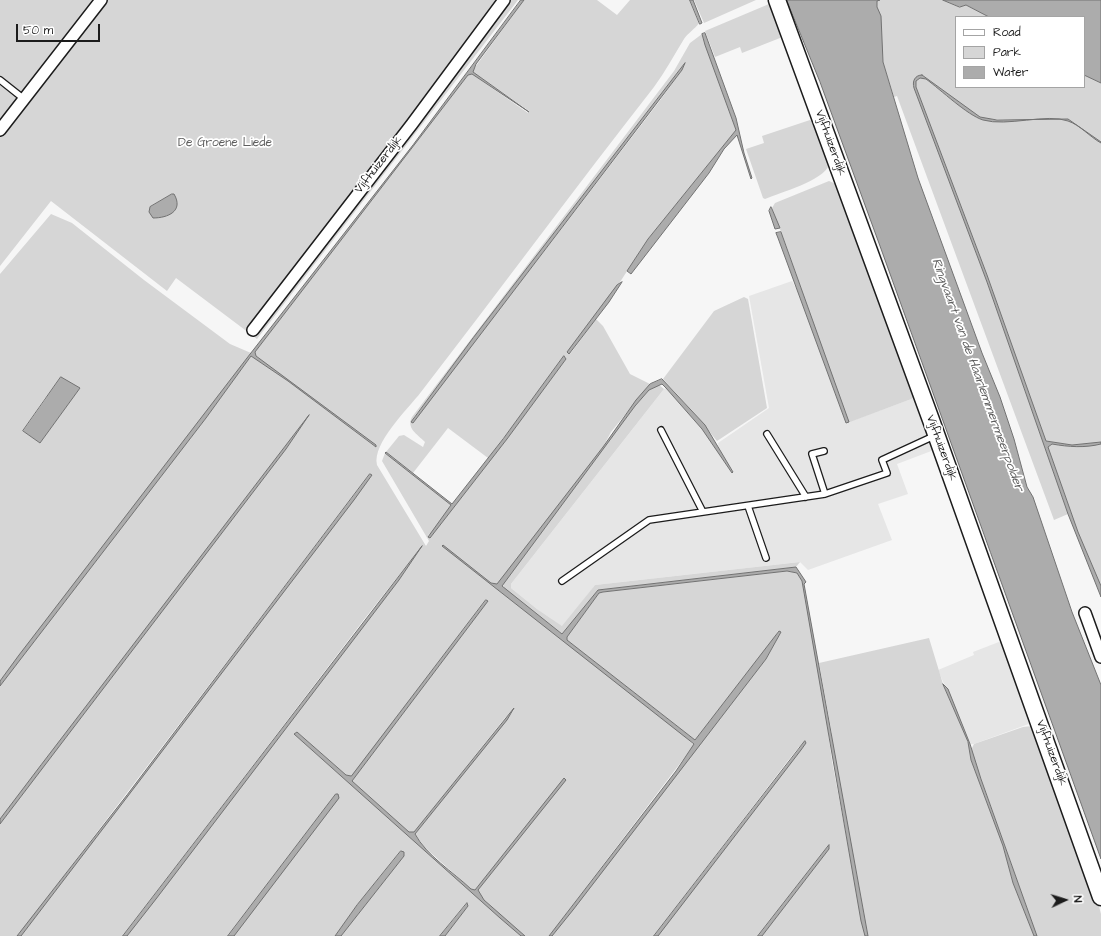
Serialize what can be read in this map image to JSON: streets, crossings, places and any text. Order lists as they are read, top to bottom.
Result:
{
  "streets": {
    "street": ["Vijfhuizerdijk"]
  },
  "water": ["Ringvaart van de Haarlemmermeerpolder"],
  "parks": ["De Groene Liede"],
  "legend": ["Road", "Park", "Water"],
  "scale_bar": "50 m",
  "north": "right"
}
